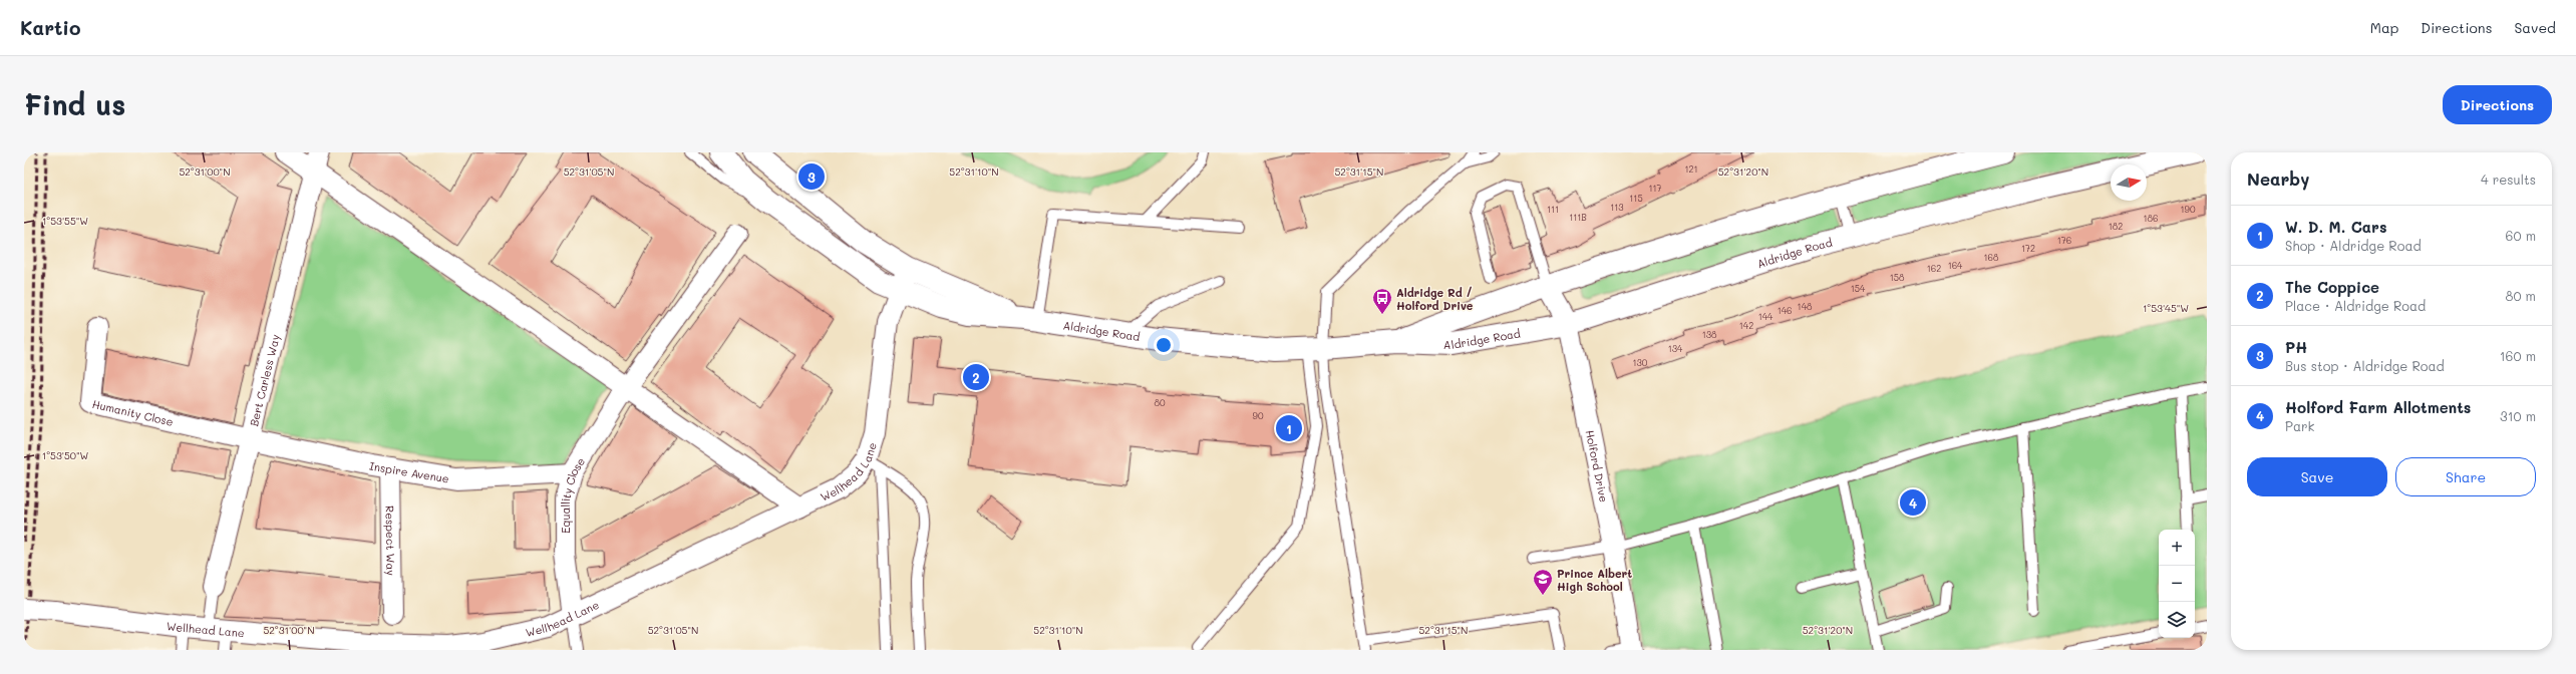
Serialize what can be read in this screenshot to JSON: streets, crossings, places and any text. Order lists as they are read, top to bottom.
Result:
{
  "streets": {
    "main road": ["Aldridge Road"],
    "street": [
      "Bert Carless Way",
      "Humanity Close",
      "Holford Drive",
      "Wellhead Lane",
      "Inspire Avenue",
      "Equallity Close",
      "Respect Way"
    ]
  },
  "crossings": [
    ["Aldridge Road", "Holford Drive"],
    ["Aldridge Road", "Wellhead Lane"],
    ["Bert Carless Way", "Humanity Close"],
    ["Bert Carless Way", "Inspire Avenue"],
    ["Humanity Close", "Inspire Avenue"],
    ["Wellhead Lane", "Equallity Close"],
    ["Inspire Avenue", "Equallity Close"],
    ["Inspire Avenue", "Respect Way"]
  ],
  "places": {
    "bus stop": ["Aldridge Rd / Holford Drive"],
    "school or university": ["Prince Albert High School"]
  },
  "house_numbers": [
    "121",
    "117",
    "115",
    "113",
    "111",
    "190",
    "111B",
    "186",
    "182",
    "176",
    "172",
    "168",
    "164",
    "162",
    "158",
    "154",
    "148",
    "146",
    "144",
    "142",
    "138",
    "134",
    "130",
    "80",
    "90"
  ],
  "north": "right",
  "page": {
    "header": "Kartio",
    "nav": ["Map", "Directions", "Saved"],
    "buttons": [
      "Directions",
      ["Save", "Share"]
    ],
    "title": "Find us",
    "heading": ["Nearby", "4 results"],
    "pins": [
      "3",
      "2",
      "1",
      "4"
    ],
    "list": [
      {
        "mark": "1",
        "name": "W. D. M. Cars",
        "note": "Shop · Aldridge Road",
        "value": "60 m"
      },
      {
        "mark": "2",
        "name": "The Coppice",
        "note": "Place · Aldridge Road",
        "value": "80 m"
      },
      {
        "mark": "3",
        "name": "PH",
        "note": "Bus stop · Aldridge Road",
        "value": "160 m"
      },
      {
        "mark": "4",
        "name": "Holford Farm Allotments",
        "note": "Park",
        "value": "310 m"
      }
    ],
    "map_buttons": ["+", "−"]
  },
  "coordinates": [
    "52°31'00\"N",
    "52°31'05\"N",
    "52°31'10\"N",
    "52°31'15\"N",
    "52°31'20\"N",
    "1°53'55\"W",
    "1°53'45\"W",
    "1°53'50\"W"
  ]
}
